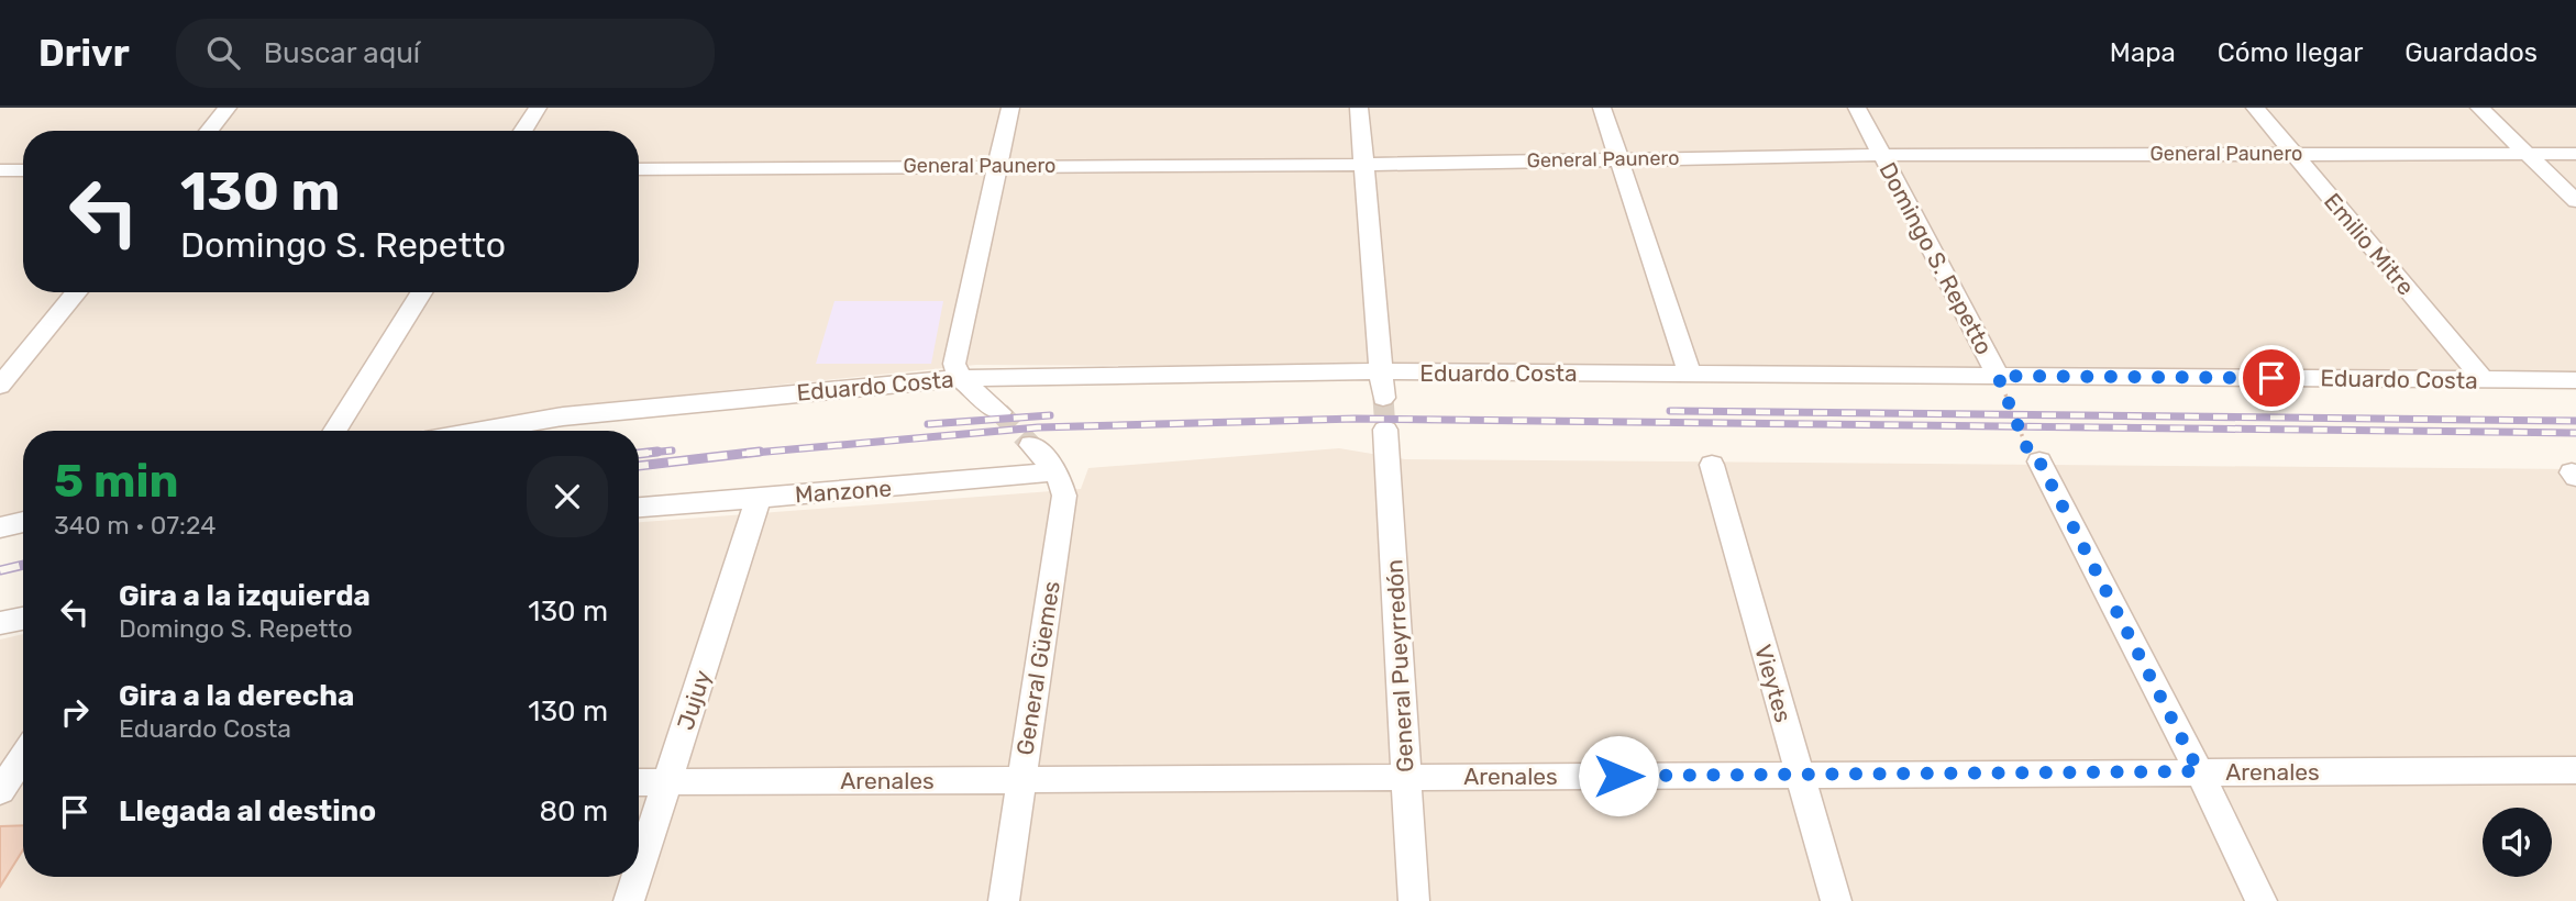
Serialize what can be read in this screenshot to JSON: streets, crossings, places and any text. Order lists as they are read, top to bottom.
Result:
{
  "streets": {
    "street": [
      "General Paunero",
      "Emilio Mitre",
      "Domingo S. Repetto",
      "Eduardo Costa",
      "Manzone",
      "General Pueyrredón",
      "General Güemes",
      "Vieytes",
      "Jujuy",
      "Arenales"
    ]
  },
  "crossings": [
    ["General Paunero", "Emilio Mitre"],
    ["General Paunero", "Domingo S. Repetto"],
    ["Emilio Mitre", "Eduardo Costa"],
    ["Domingo S. Repetto", "Eduardo Costa"],
    ["Manzone", "General Güemes"],
    ["Manzone", "Jujuy"],
    ["General Pueyrredón", "Arenales"],
    ["General Güemes", "Arenales"],
    ["Vieytes", "Arenales"],
    ["Jujuy", "Arenales"]
  ],
  "page": {
    "header": "Drivr",
    "search": "Buscar aquí",
    "nav": ["Mapa", "Cómo llegar", "Guardados"],
    "turn": ["130 m", "Domingo S. Repetto"],
    "heading": ["5 min", "340 m · 07:24"],
    "list": [
      {
        "name": "Gira a la izquierda",
        "note": "Domingo S. Repetto",
        "value": "130 m"
      },
      {
        "name": "Gira a la derecha",
        "note": "Eduardo Costa",
        "value": "130 m"
      },
      {
        "name": "Llegada al destino",
        "value": "80 m"
      }
    ]
  }
}
